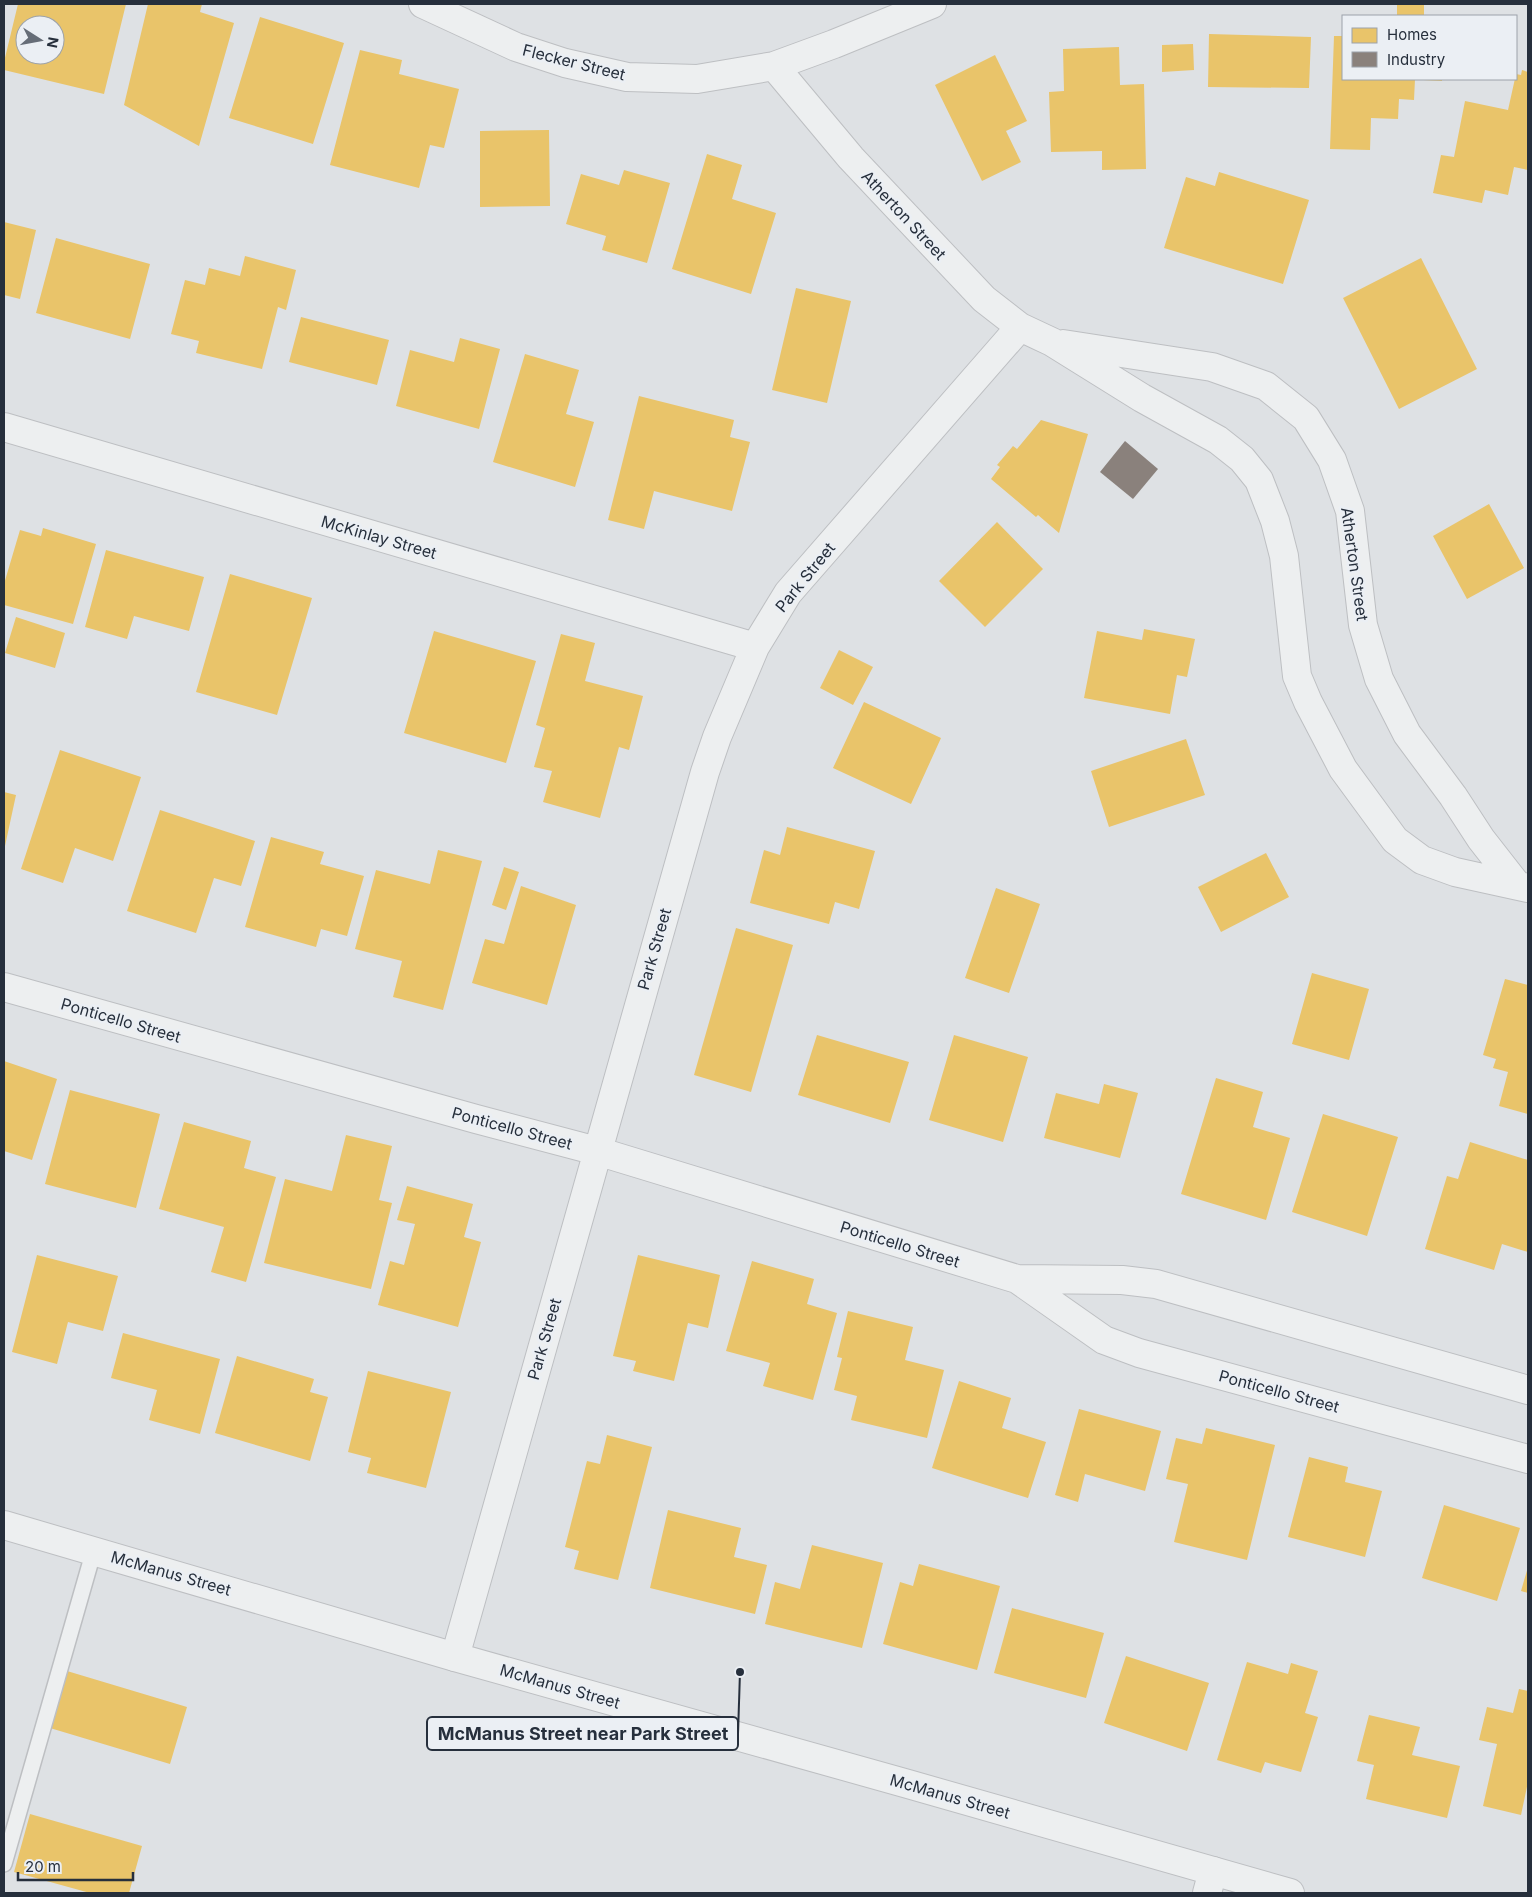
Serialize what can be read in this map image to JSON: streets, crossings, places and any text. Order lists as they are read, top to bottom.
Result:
{
  "streets": {
    "street": [
      "Flecker Street",
      "Atherton Street",
      "McKinlay Street",
      "Park Street",
      "Ponticello Street",
      "McManus Street"
    ]
  },
  "crossings": [
    ["Flecker Street", "Atherton Street"],
    ["Atherton Street", "Park Street"],
    ["McKinlay Street", "Park Street"],
    ["Park Street", "Ponticello Street"],
    ["Park Street", "McManus Street"]
  ],
  "places": ["McManus Street near Park Street"],
  "legend": ["Homes", "Industry"],
  "scale_bar": "20 m",
  "north": "right"
}
